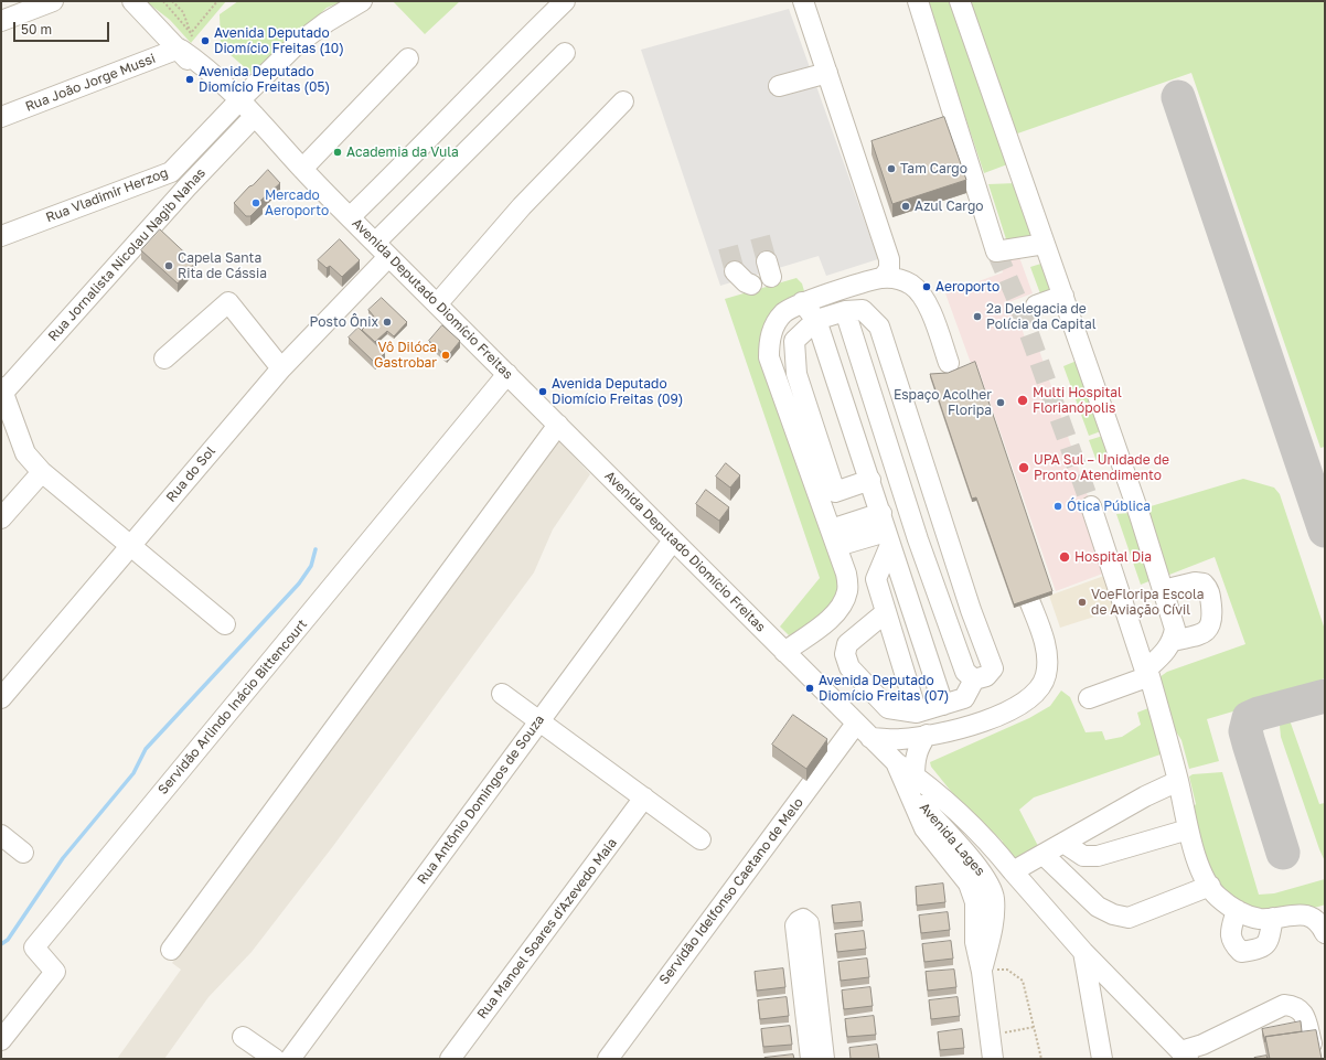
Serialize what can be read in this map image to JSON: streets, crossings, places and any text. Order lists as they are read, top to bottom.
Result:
{
  "streets": {
    "street": [
      "Rua João Jorge Mussi",
      "Rua Vladimir Herzog",
      "Rua Jornalista Nicolau Nagib Nahas",
      "Avenida Deputado Diomício Freitas",
      "Rua do Sol",
      "Servidão Arlindo Inácio Bittencourt",
      "Rua Antônio Domingos de Souza",
      "Avenida Lages",
      "Servidão Idelfonso Caetano de Melo",
      "Rua Manoel Soares d'Azevedo Maia"
    ]
  },
  "crossings": [
    ["Rua João Jorge Mussi", "Avenida Deputado Diomício Freitas"],
    ["Rua Vladimir Herzog", "Avenida Deputado Diomício Freitas"],
    ["Rua Jornalista Nicolau Nagib Nahas", "Avenida Deputado Diomício Freitas"],
    ["Avenida Deputado Diomício Freitas", "Rua do Sol"],
    ["Avenida Deputado Diomício Freitas", "Servidão Arlindo Inácio Bittencourt"],
    ["Avenida Deputado Diomício Freitas", "Rua Antônio Domingos de Souza"],
    ["Avenida Deputado Diomício Freitas", "Servidão Idelfonso Caetano de Melo"]
  ],
  "places": [
    "Avenida Deputado Diomício Freitas (10)",
    "Avenida Deputado Diomício Freitas (05)",
    "Academia da Vula",
    "Tam Cargo",
    "Mercado Aeroporto",
    "Azul Cargo",
    "Capela Santa Rita de Cássia",
    "Aeroporto",
    "2ª Delegacia de Polícia da Capital",
    "Posto Ônix",
    "Vô Dilóca Gastrobar",
    "Avenida Deputado Diomício Freitas (09)",
    "Multi Hospital Florianópolis",
    "Espaço Acolher Floripa",
    "UPA Sul – Unidade de Pronto Atendimento",
    "Ótica Pública",
    "Hospital Dia",
    "VoeFloripa Escola de Aviação Cívil",
    "Avenida Deputado Diomício Freitas (07)"
  ],
  "scale_bar": "50 m"
}
